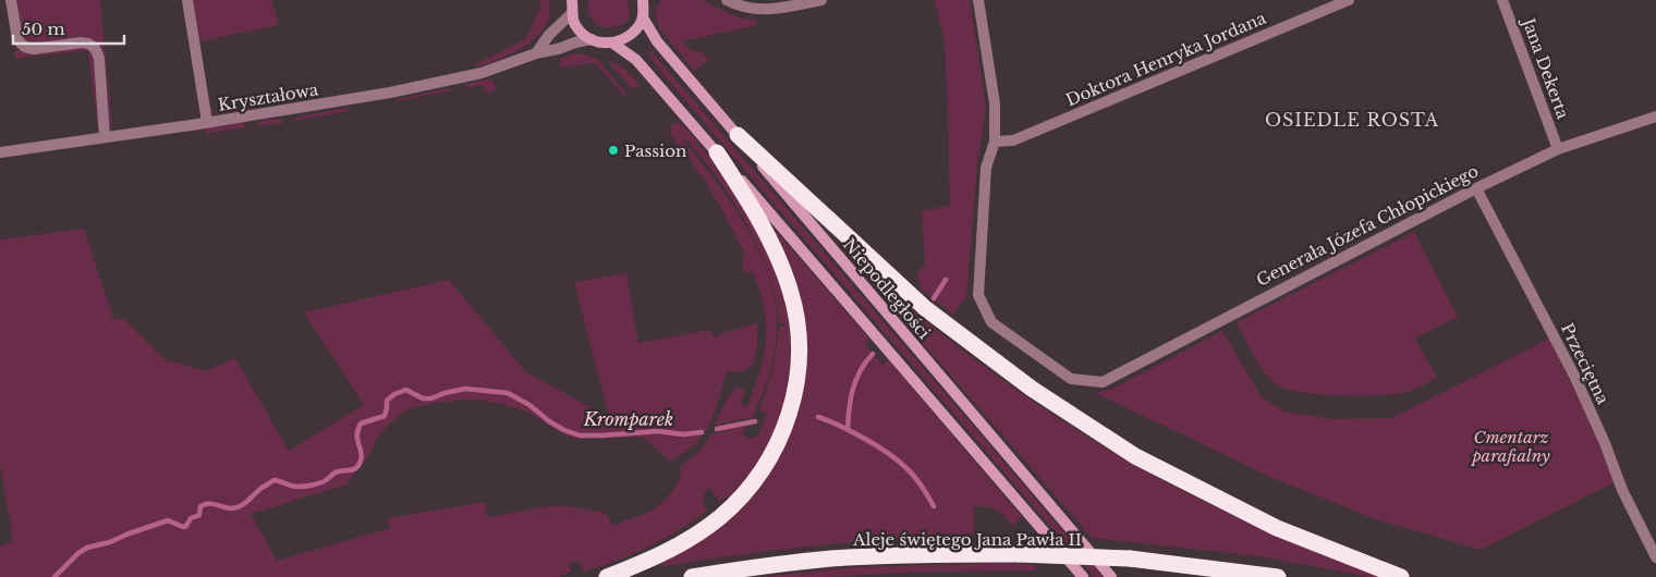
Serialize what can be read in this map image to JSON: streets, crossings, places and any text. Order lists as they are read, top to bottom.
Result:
{
  "streets": {
    "highway": ["Aleje świętego Jana Pawła II"],
    "main road": ["Niepodległości"],
    "street": [
      "Doktora Henryka Jordana",
      "Jana Dekerta",
      "Kryształowa",
      "Generała Józefa Chłopickiego",
      "Przeciętna"
    ]
  },
  "crossings": [
    ["Doktora Henryka Jordana", "Generała Józefa Chłopickiego"],
    ["Jana Dekerta", "Generała Józefa Chłopickiego"],
    ["Generała Józefa Chłopickiego", "Przeciętna"]
  ],
  "districts": ["OSIEDLE ROSTA"],
  "water": ["Kromparek"],
  "parks": ["Cmentarz parafialny"],
  "places": ["Passion"],
  "scale_bar": "50 m"
}
